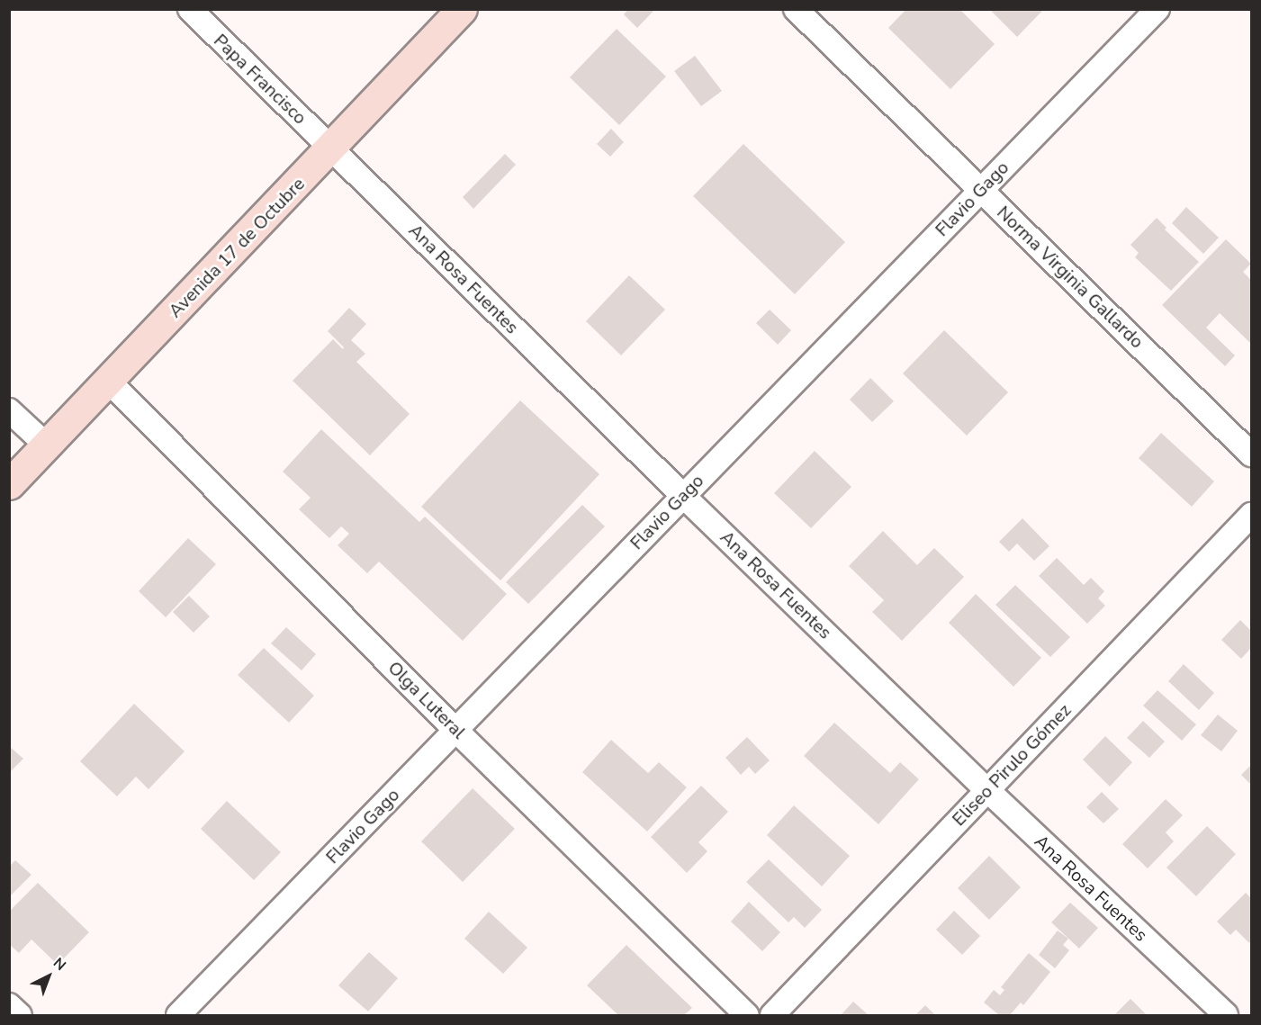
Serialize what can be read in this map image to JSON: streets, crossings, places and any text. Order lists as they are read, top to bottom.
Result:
{
  "streets": {
    "main road": ["Avenida 17 de Octubre"],
    "street": [
      "Papa Francisco",
      "Flavio Gago",
      "Norma Virginia Gallardo",
      "Ana Rosa Fuentes",
      "Olga Luteral",
      "Eliseo Pirulo Gómez"
    ]
  },
  "crossings": [
    ["Papa Francisco", "Avenida 17 de Octubre"],
    ["Papa Francisco", "Ana Rosa Fuentes"],
    ["Flavio Gago", "Norma Virginia Gallardo"],
    ["Flavio Gago", "Ana Rosa Fuentes"],
    ["Flavio Gago", "Olga Luteral"],
    ["Avenida 17 de Octubre", "Ana Rosa Fuentes"],
    ["Avenida 17 de Octubre", "Olga Luteral"],
    ["Ana Rosa Fuentes", "Eliseo Pirulo Gómez"]
  ],
  "north": "top right"
}
